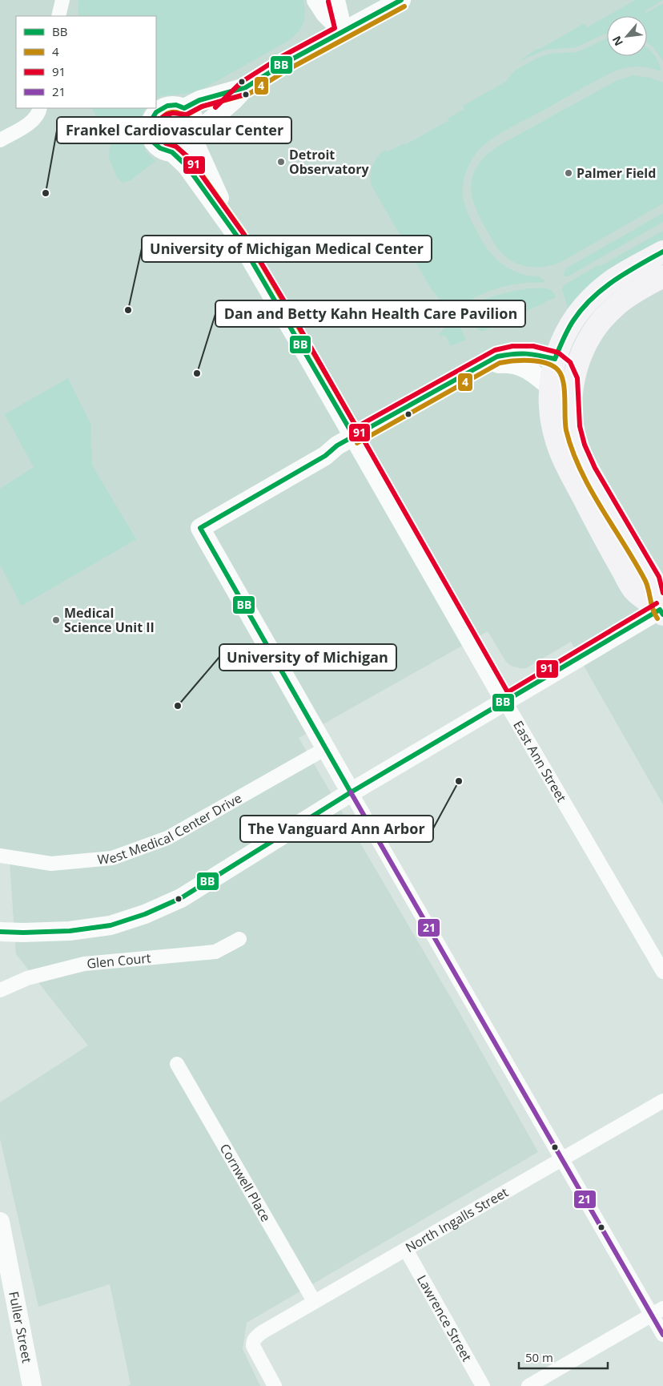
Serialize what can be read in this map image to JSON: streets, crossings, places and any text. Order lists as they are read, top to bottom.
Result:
{
  "streets": {
    "street": [
      "East Ann Street",
      "West Medical Center Drive",
      "Glen Court",
      "Cornwell Place",
      "North Ingalls Street",
      "Lawrence Street",
      "Fuller Street"
    ]
  },
  "crossings": [
    ["Cornwell Place", "North Ingalls Street"],
    ["North Ingalls Street", "Lawrence Street"]
  ],
  "places": [
    "Detroit Observatory",
    "Palmer Field",
    "Frankel Cardiovascular Center",
    "University of Michigan Medical Center",
    "Dan and Betty Kahn Health Care Pavilion",
    "Medical Science Unit II",
    "University of Michigan",
    "The Vanguard Ann Arbor"
  ],
  "lines": [
    "transit line BB",
    "transit line 91",
    "transit line 4",
    "transit line 21"
  ],
  "legend": [
    "BB",
    "4",
    "91",
    "21"
  ],
  "scale_bar": "50 m",
  "north": "bottom left"
}
